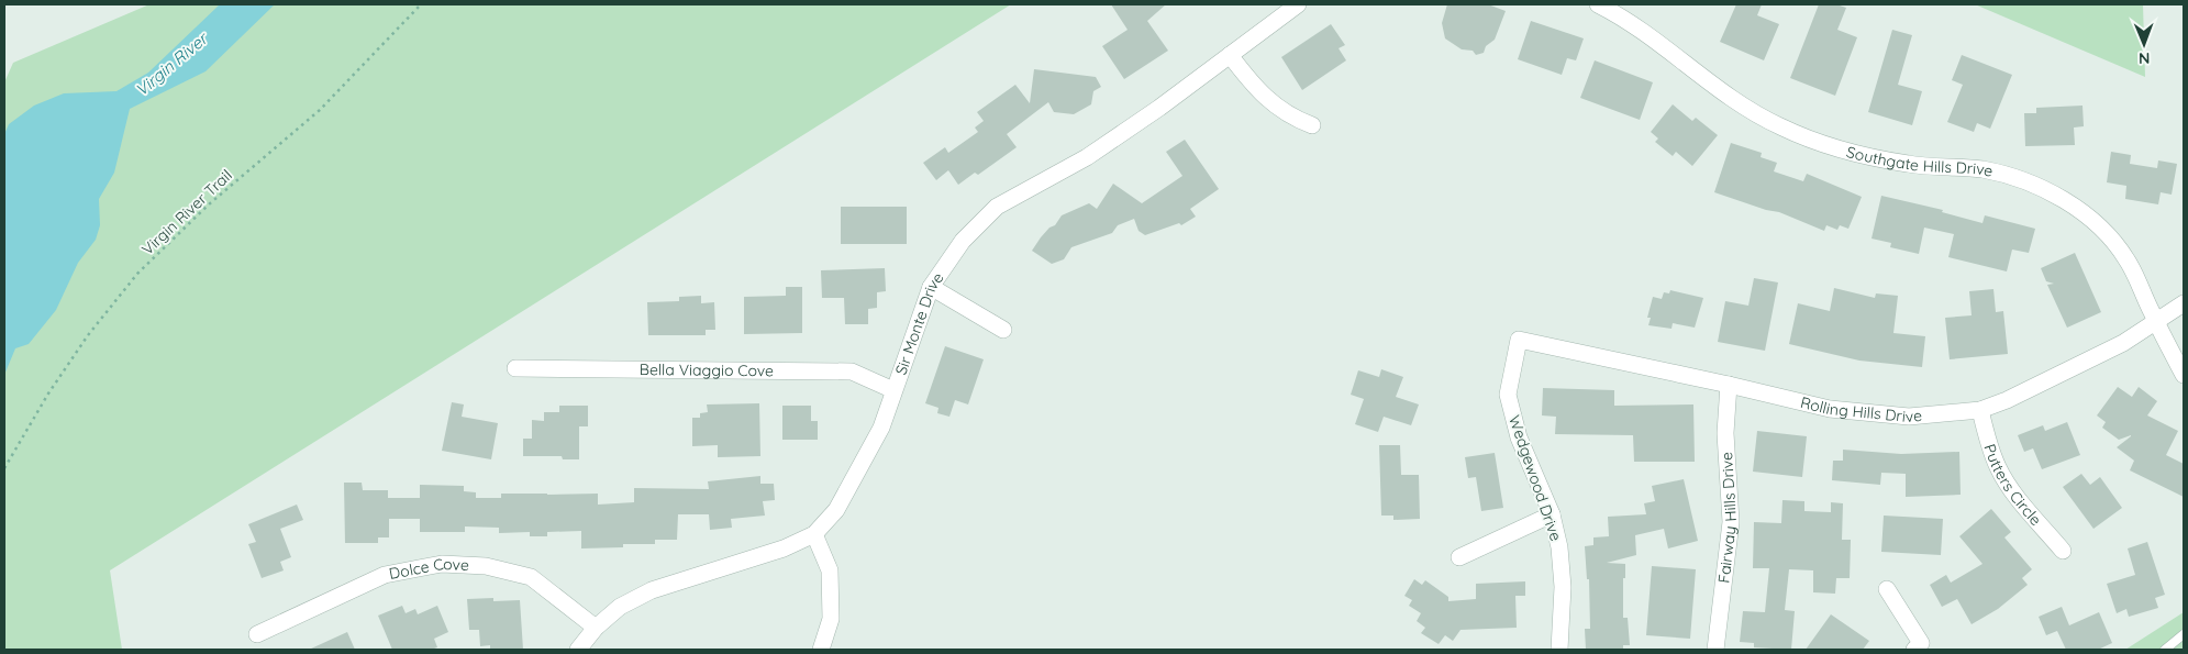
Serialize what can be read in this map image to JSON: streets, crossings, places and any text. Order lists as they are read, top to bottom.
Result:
{
  "streets": {
    "street": [
      "Southgate Hills Drive",
      "Sir Monte Drive",
      "Bella Viaggio Cove",
      "Rolling Hills Drive",
      "Wedgewood Drive",
      "Putters Circle",
      "Fairway Hills Drive",
      "Dolce Cove"
    ],
    "path": ["Virgin River Trail"]
  },
  "crossings": [
    ["Southgate Hills Drive", "Rolling Hills Drive"],
    ["Sir Monte Drive", "Bella Viaggio Cove"],
    ["Sir Monte Drive", "Dolce Cove"],
    ["Rolling Hills Drive", "Wedgewood Drive"],
    ["Rolling Hills Drive", "Putters Circle"],
    ["Rolling Hills Drive", "Fairway Hills Drive"]
  ],
  "water": ["Virgin River"],
  "north": "bottom"
}
